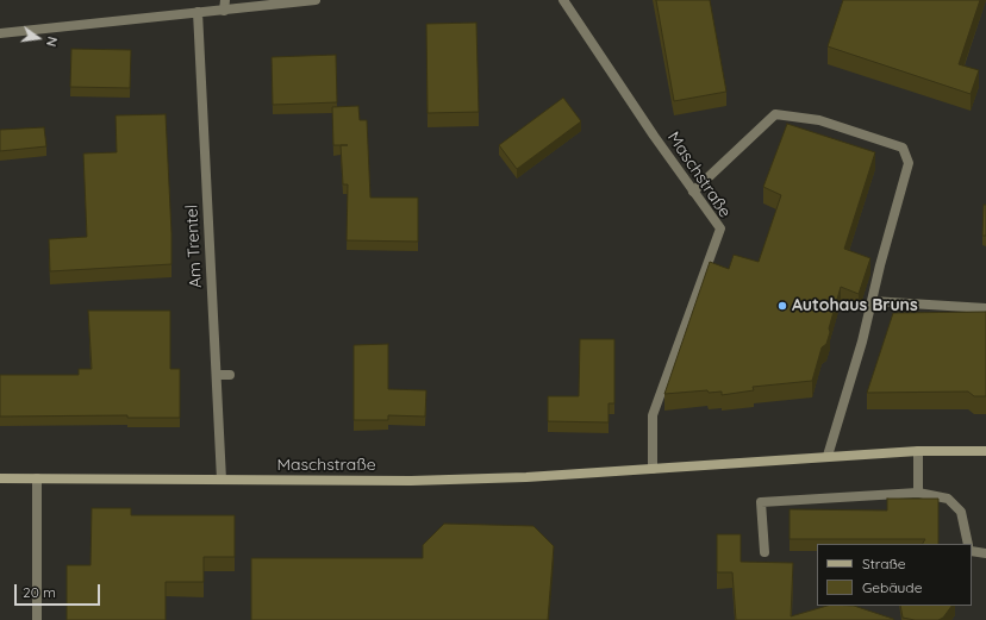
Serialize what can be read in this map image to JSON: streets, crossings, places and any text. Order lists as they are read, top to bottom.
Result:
{
  "streets": {
    "main road": ["Maschstraße"],
    "street": ["Am Trentel"]
  },
  "crossings": [
    ["Maschstraße", "Am Trentel"]
  ],
  "places": ["Autohaus Bruns"],
  "legend": ["Straße", "Gebäude"],
  "scale_bar": "20 m",
  "north": "right"
}
